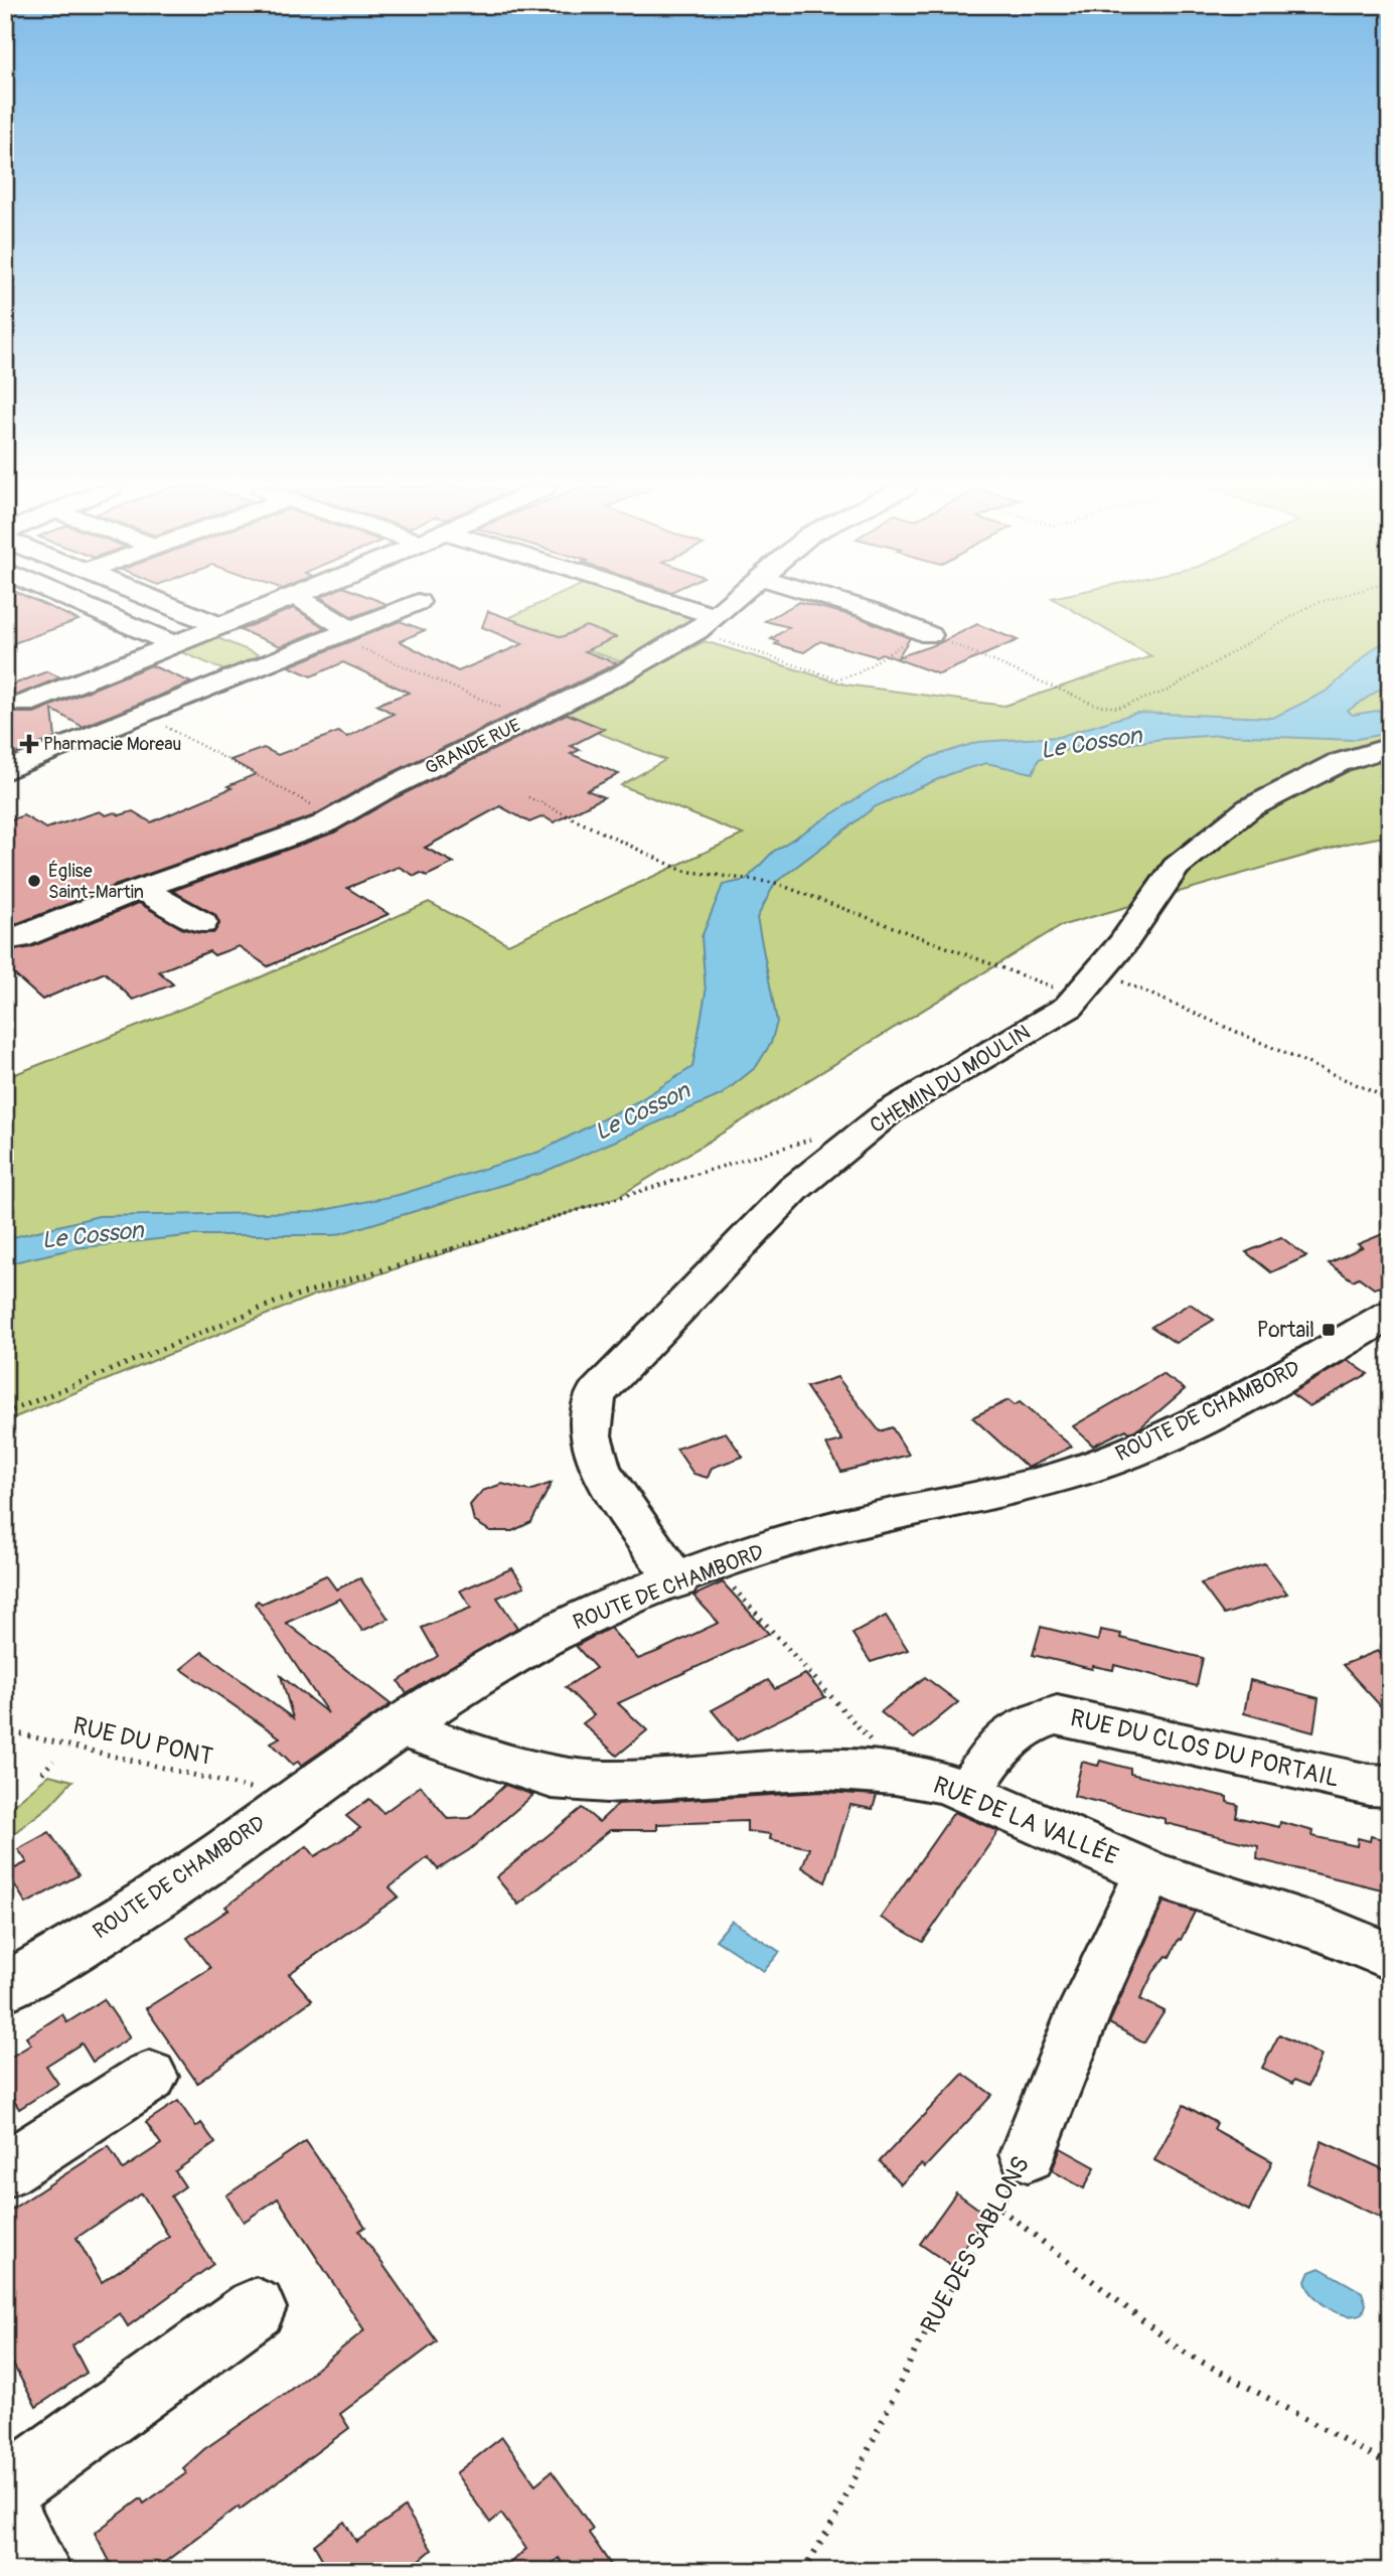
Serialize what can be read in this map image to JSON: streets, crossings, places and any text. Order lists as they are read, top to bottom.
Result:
{
  "streets": {
    "street": [
      "GRANDE RUE",
      "CHEMIN DU MOULIN",
      "ROUTE DE CHAMBORD",
      "RUE DU CLOS DU PORTAIL",
      "RUE DE LA VALLÉE",
      "RUE DES SABLONS"
    ],
    "path": ["RUE DU PONT"]
  },
  "crossings": [
    ["CHEMIN DU MOULIN", "ROUTE DE CHAMBORD"],
    ["ROUTE DE CHAMBORD", "RUE DE LA VALLÉE"],
    ["RUE DU CLOS DU PORTAIL", "RUE DE LA VALLÉE"],
    ["RUE DE LA VALLÉE", "RUE DES SABLONS"]
  ],
  "water": ["Le Cosson"],
  "places": {
    "health": ["Pharmacie Moreau"],
    "other": ["Église Saint-Martin"],
    "transit": ["Portail"]
  }
}
